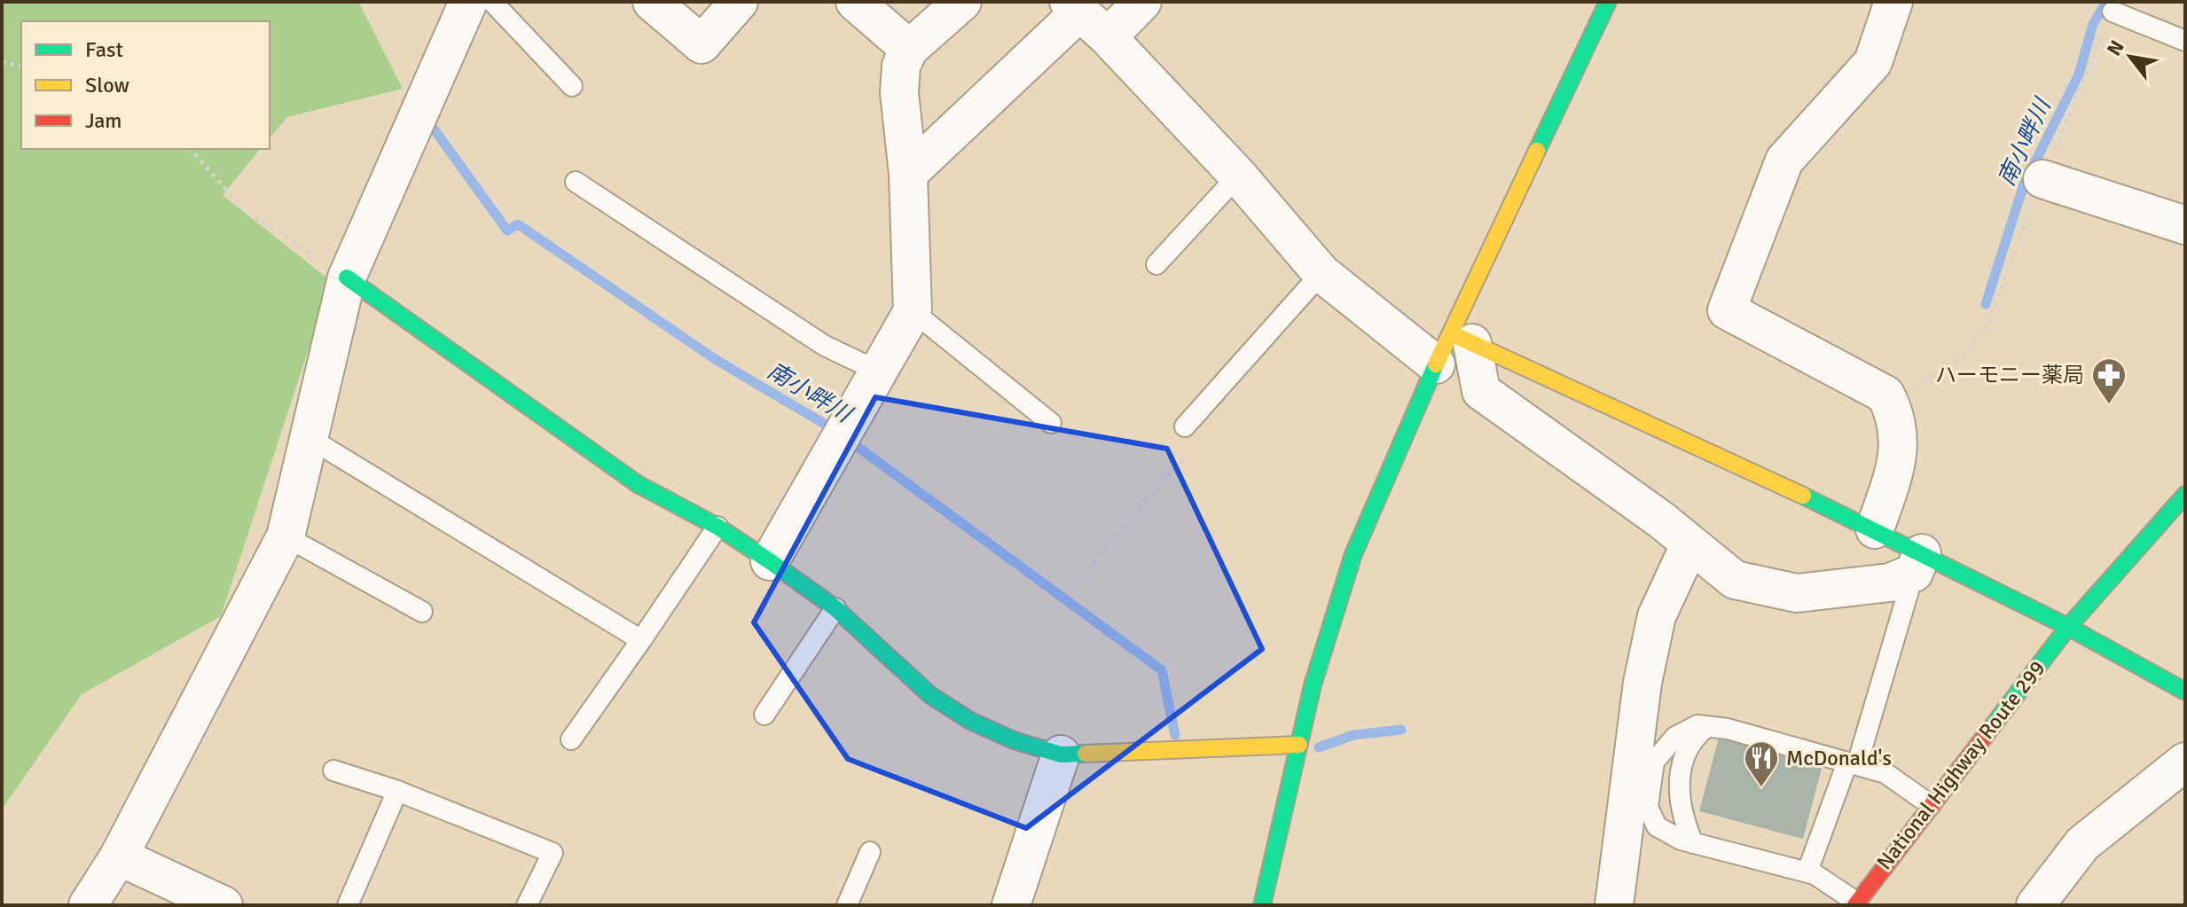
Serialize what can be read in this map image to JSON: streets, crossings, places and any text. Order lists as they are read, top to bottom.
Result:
{
  "streets": {
    "main road": ["National Highway Route 299"]
  },
  "water": ["南小畔川"],
  "places": {
    "pharmacy": ["ハーモニー薬局"],
    "restaurant": ["McDonald's"]
  },
  "legend": ["Fast", "Slow", "Jam"],
  "north": "top left"
}
